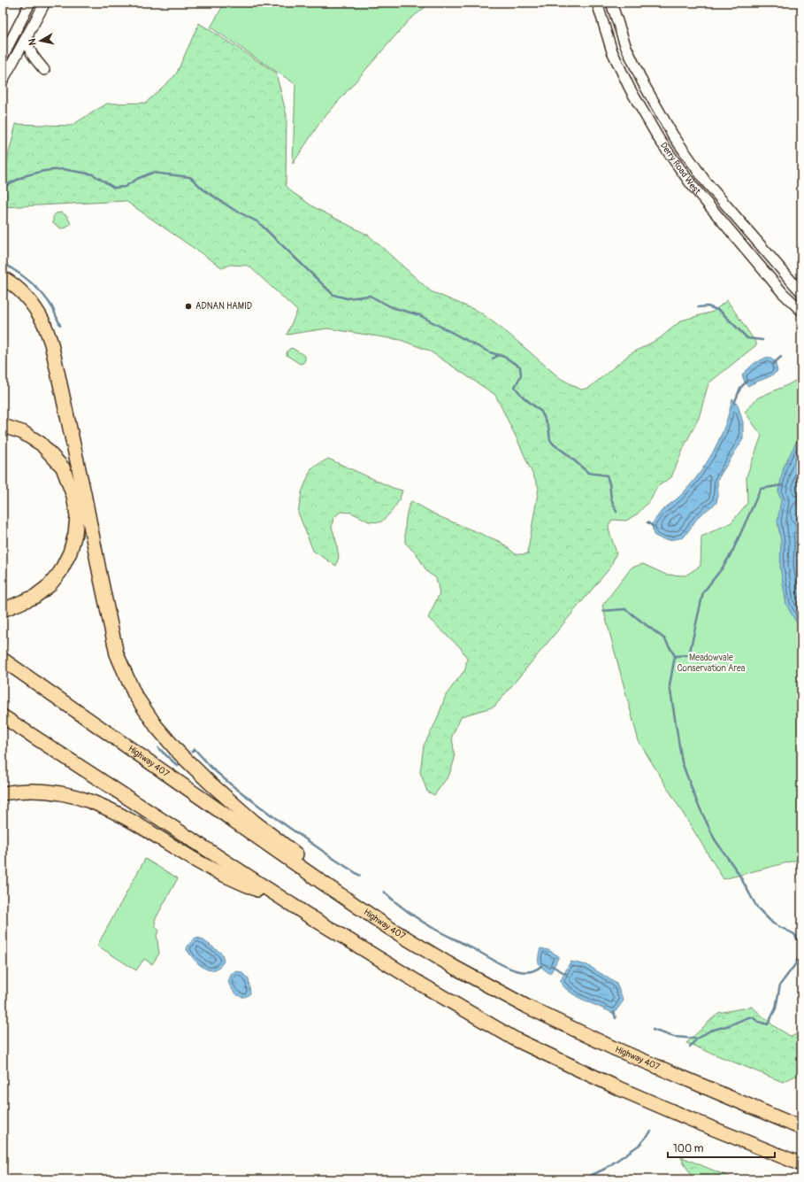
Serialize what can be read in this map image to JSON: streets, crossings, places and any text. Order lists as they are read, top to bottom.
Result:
{
  "streets": {
    "highway": ["Highway 407"],
    "main road": ["Derry Road West"]
  },
  "parks": ["Meadowvale Conservation Area"],
  "places": ["ADNAN HAMID"],
  "scale_bar": "100 m",
  "north": "left"
}
